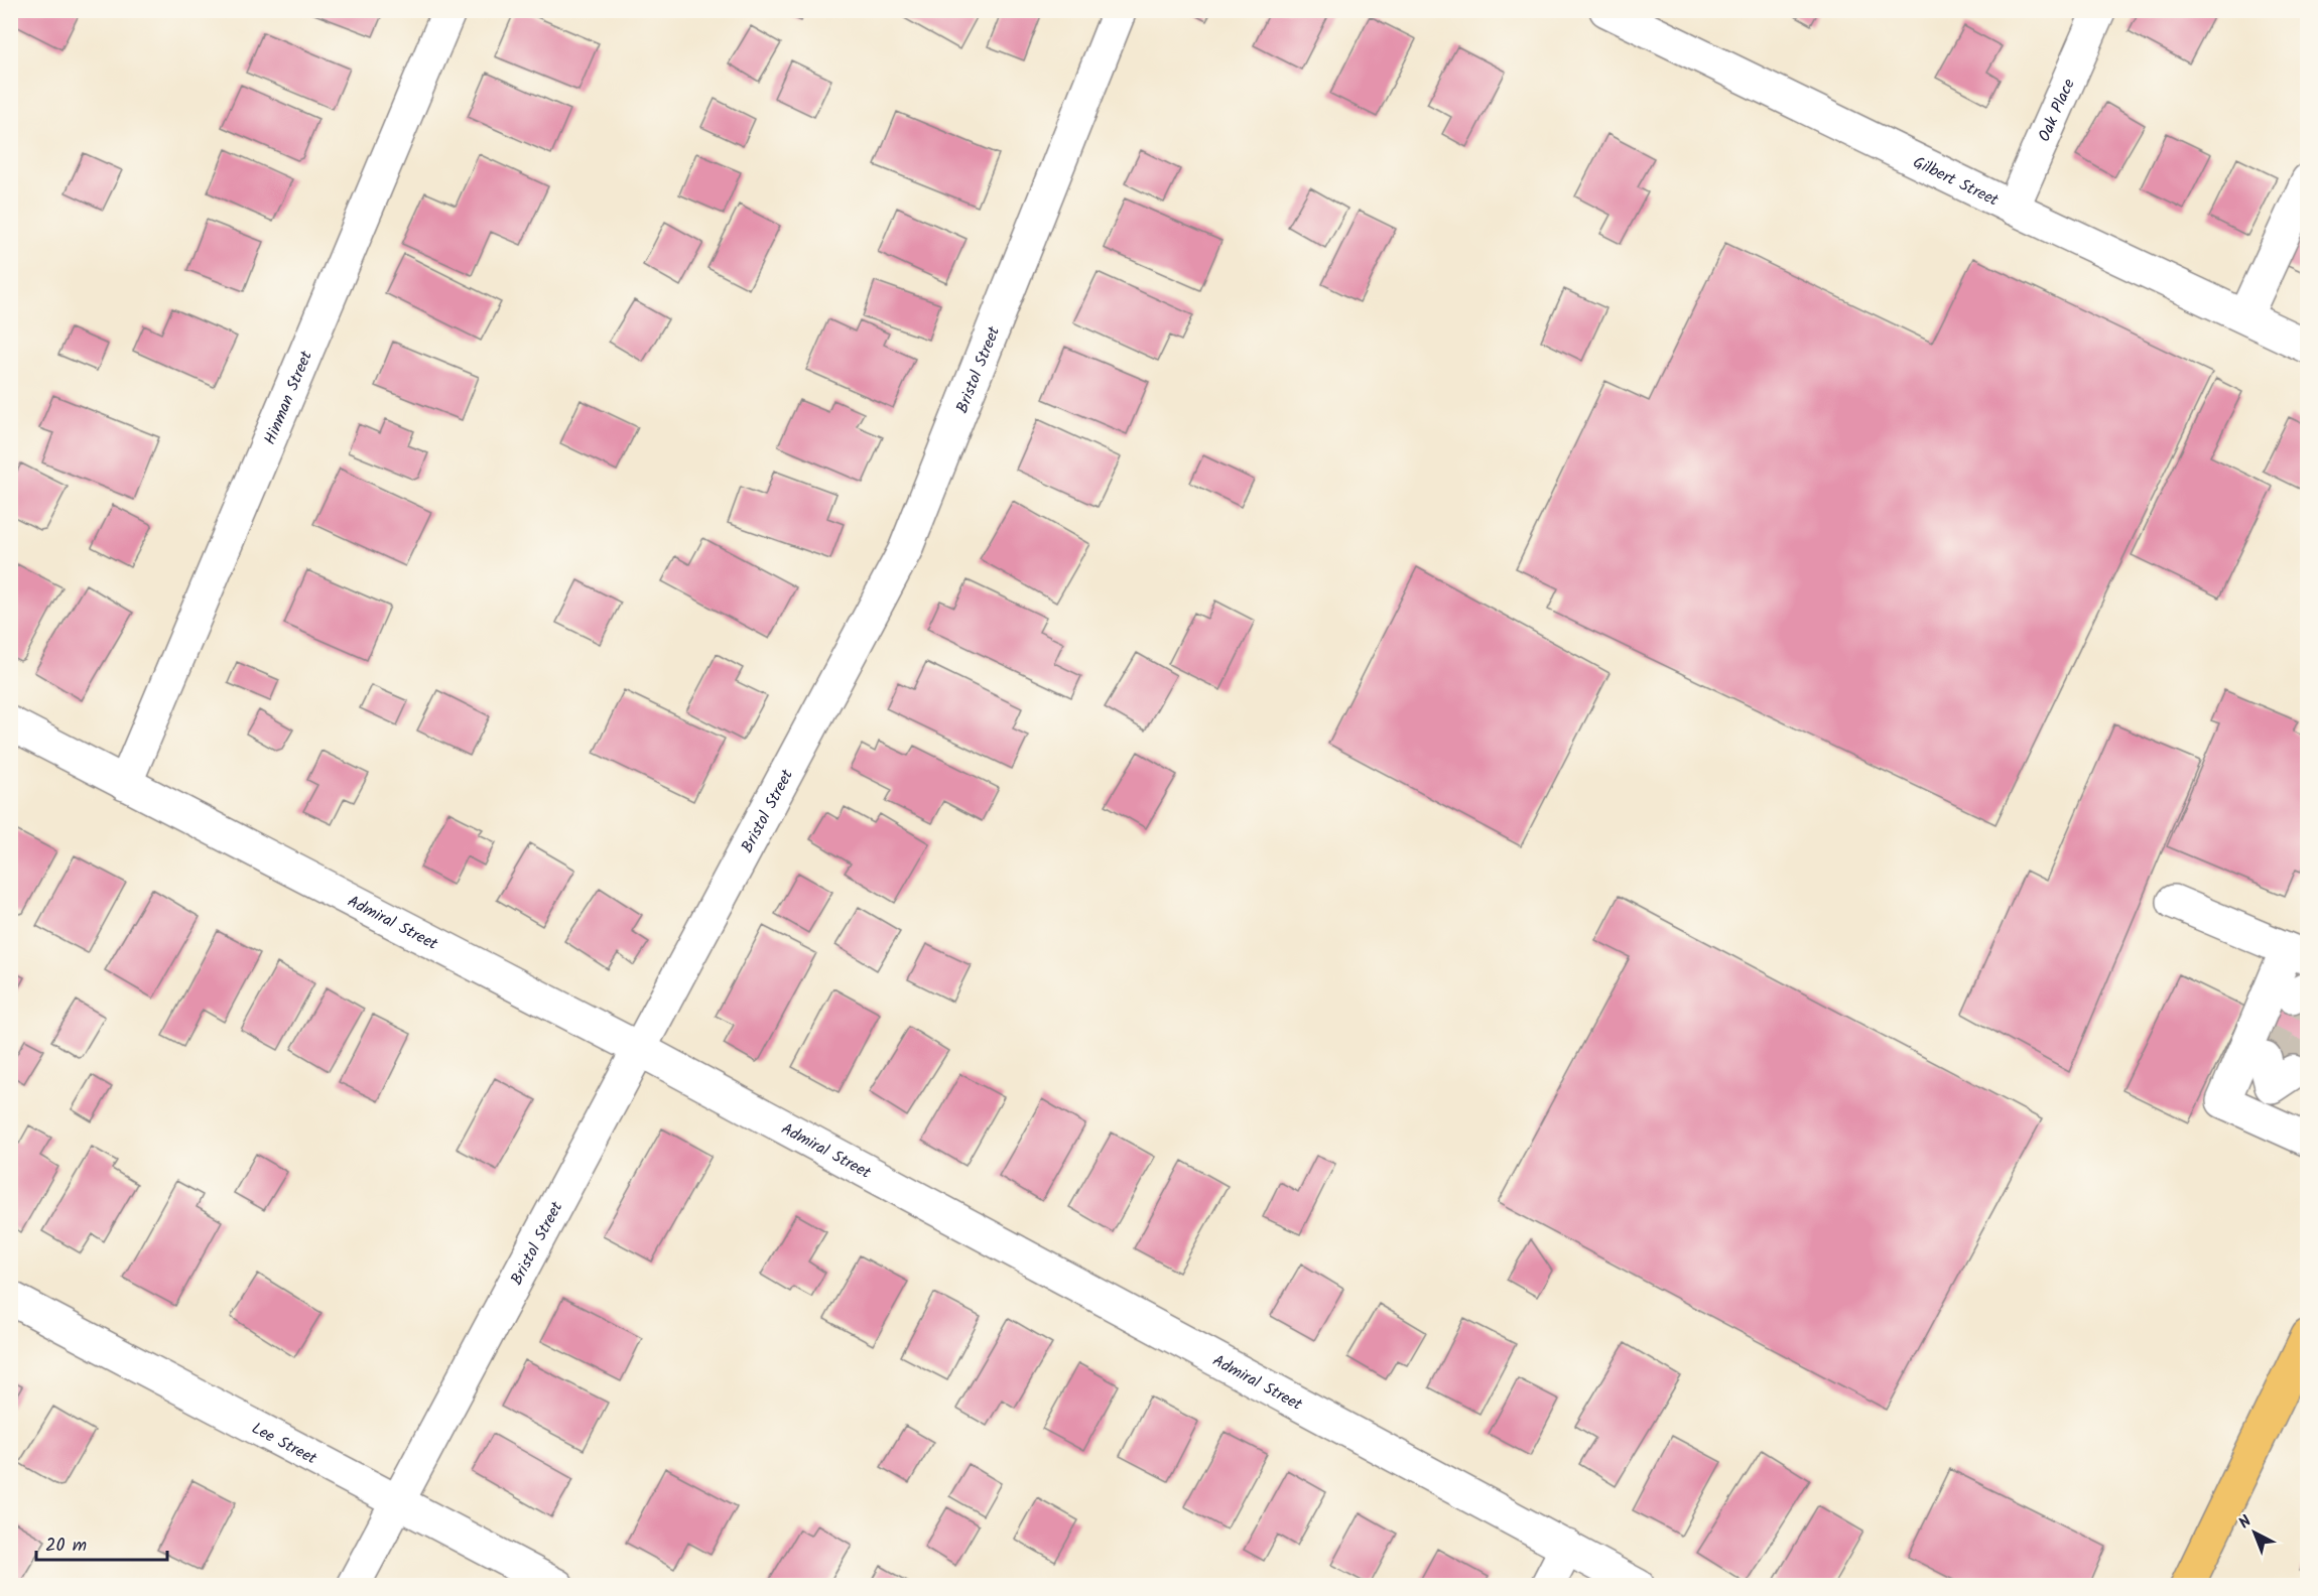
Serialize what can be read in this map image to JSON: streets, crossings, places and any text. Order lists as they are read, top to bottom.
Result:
{
  "streets": {
    "street": [
      "Oak Place",
      "Gilbert Street",
      "Bristol Street",
      "Hinman Street",
      "Admiral Street",
      "Lee Street"
    ]
  },
  "crossings": [
    ["Oak Place", "Gilbert Street"],
    ["Bristol Street", "Admiral Street"],
    ["Bristol Street", "Lee Street"],
    ["Hinman Street", "Admiral Street"]
  ],
  "scale_bar": "20 m",
  "north": "top left"
}
